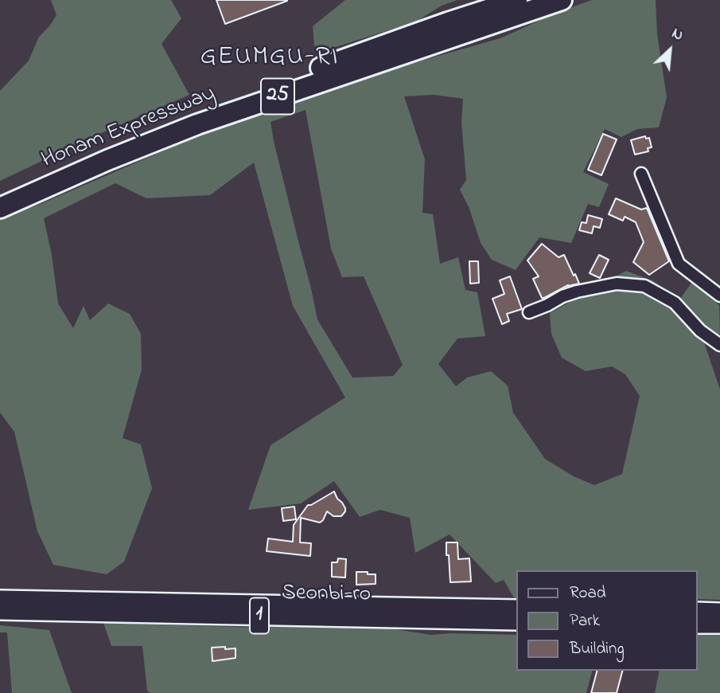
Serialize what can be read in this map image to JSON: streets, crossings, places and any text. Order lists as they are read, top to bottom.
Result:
{
  "streets": {
    "highway": ["25", "Honam Expressway"],
    "main road": ["Seonbi-ro", "1"]
  },
  "districts": ["GEUMGU-RI"],
  "legend": ["Road", "Park", "Building"],
  "north": "top right"
}
